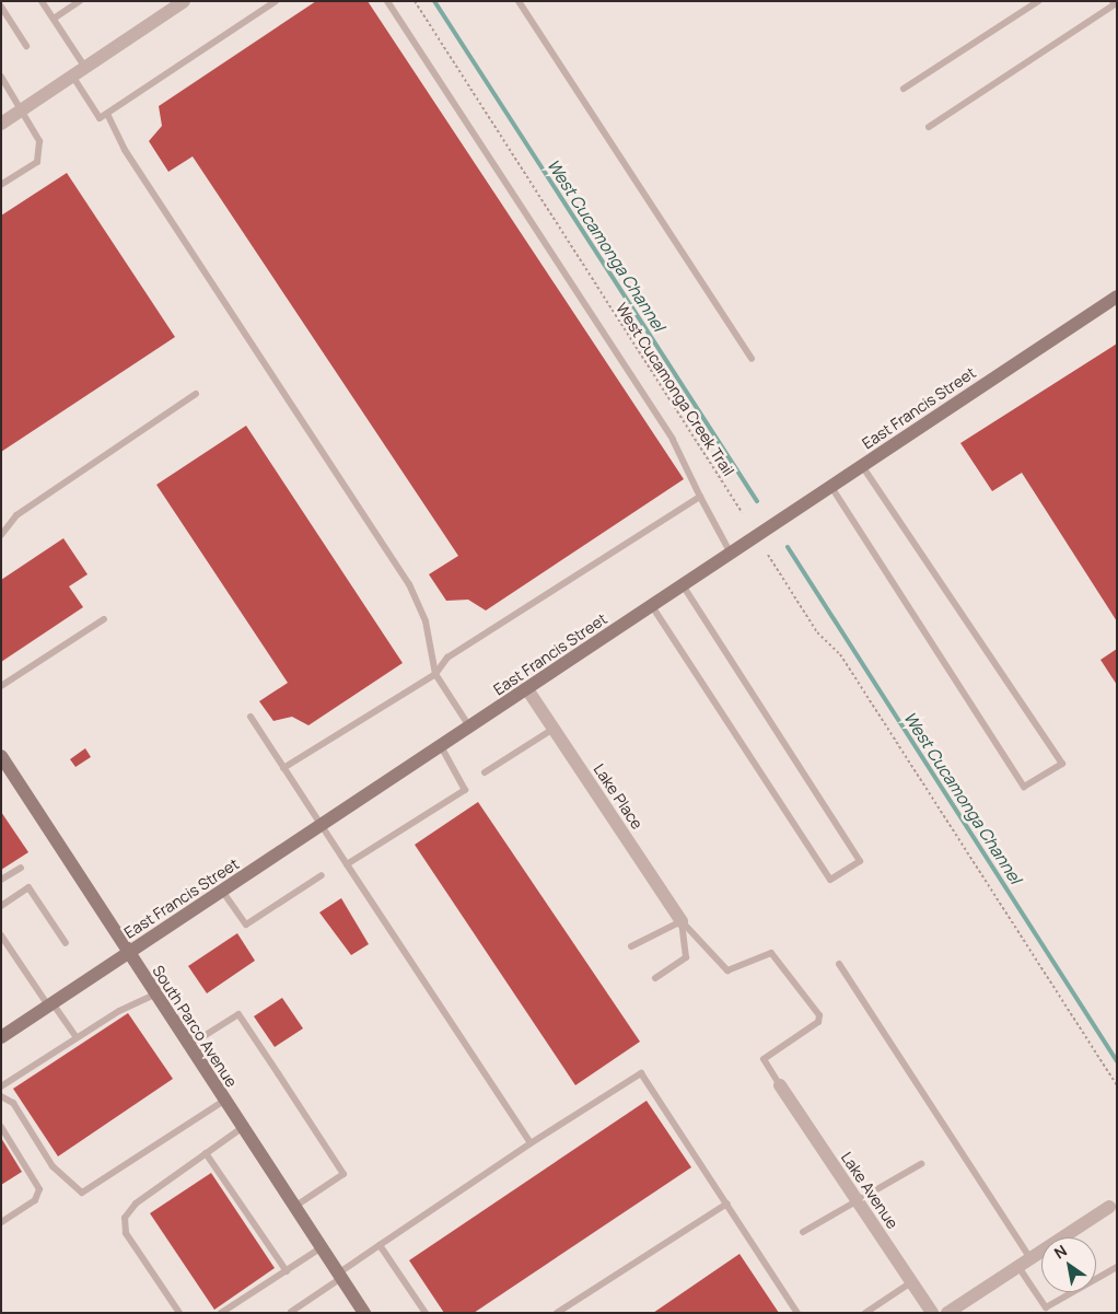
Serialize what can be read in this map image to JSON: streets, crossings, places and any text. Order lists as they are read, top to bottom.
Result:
{
  "streets": {
    "street": [
      "East Francis Street",
      "Lake Place",
      "South Parco Avenue",
      "Lake Avenue"
    ],
    "path": ["West Cucamonga Creek Trail"]
  },
  "crossings": [
    ["East Francis Street", "Lake Place"],
    ["East Francis Street", "South Parco Avenue"]
  ],
  "water": ["West Cucamonga Channel"],
  "north": "top left"
}
